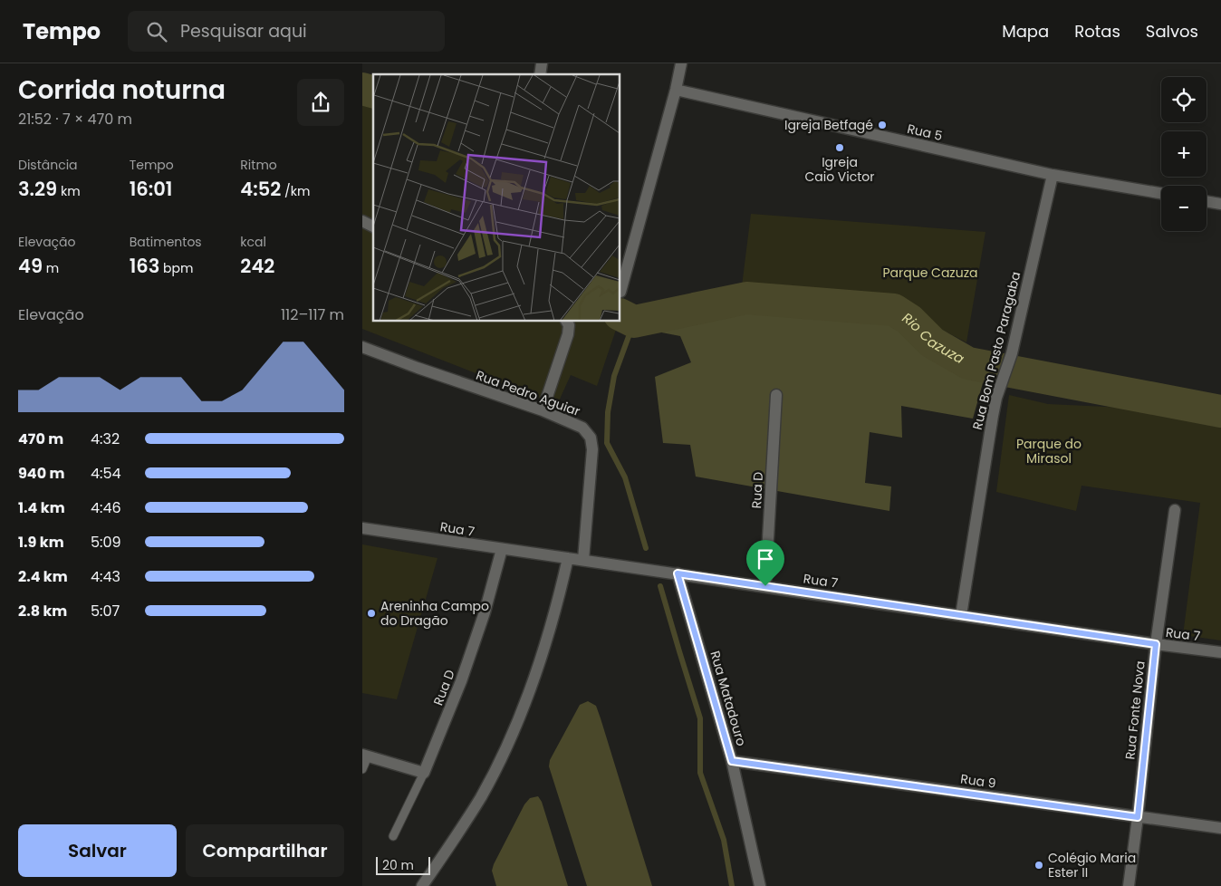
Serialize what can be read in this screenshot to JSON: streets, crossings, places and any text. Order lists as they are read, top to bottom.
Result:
{
  "streets": {
    "street": [
      "Rua 5",
      "Rua Bom Pasto Paragaba",
      "Rua Pedro Aguiar",
      "Rua D",
      "Rua 7",
      "Rua Matadouro",
      "Rua Fonte Nova",
      "Rua 9"
    ]
  },
  "crossings": [
    ["Rua 5", "Rua Bom Pasto Paragaba"],
    ["Rua Bom Pasto Paragaba", "Rua 7"],
    ["Rua Pedro Aguiar", "Rua 7"],
    ["Rua D", "Rua 7"],
    ["Rua 7", "Rua Matadouro"],
    ["Rua 7", "Rua Fonte Nova"],
    ["Rua Matadouro", "Rua 9"],
    ["Rua Fonte Nova", "Rua 9"]
  ],
  "water": ["Rio Cazuza"],
  "parks": ["Parque Cazuza", "Parque do Mirasol"],
  "places": [
    "Igreja Betfagé",
    "Igreja Caio Victor",
    "Areninha Campo do Dragão",
    "Colégio Maria Ester II"
  ],
  "scale_bar": "20 m",
  "page": {
    "header": "Tempo",
    "search": "Pesquisar aqui",
    "nav": ["Mapa", "Rotas", "Salvos"],
    "heading": ["Corrida noturna", "21:52 · 7 × 470 m"],
    "map_buttons": ["+", "−"],
    "stats": [
      ["Distância", "3.29 km"],
      ["Tempo", "16:01"],
      ["Ritmo", "4:52 /km"],
      ["Elevação", "49 m"],
      ["Batimentos", "163 bpm"],
      ["kcal", "242"]
    ],
    "chart": ["Elevação", "112–117 m"],
    "list": [
      {
        "name": "470 m",
        "note": "4:32"
      },
      {
        "name": "940 m",
        "note": "4:54"
      },
      {
        "name": "1.4 km",
        "note": "4:46"
      },
      {
        "name": "1.9 km",
        "note": "5:09"
      },
      {
        "name": "2.4 km",
        "note": "4:43"
      },
      {
        "name": "2.8 km",
        "note": "5:07"
      }
    ],
    "buttons": ["Salvar", "Compartilhar"],
    "scale": "20 m"
  }
}
